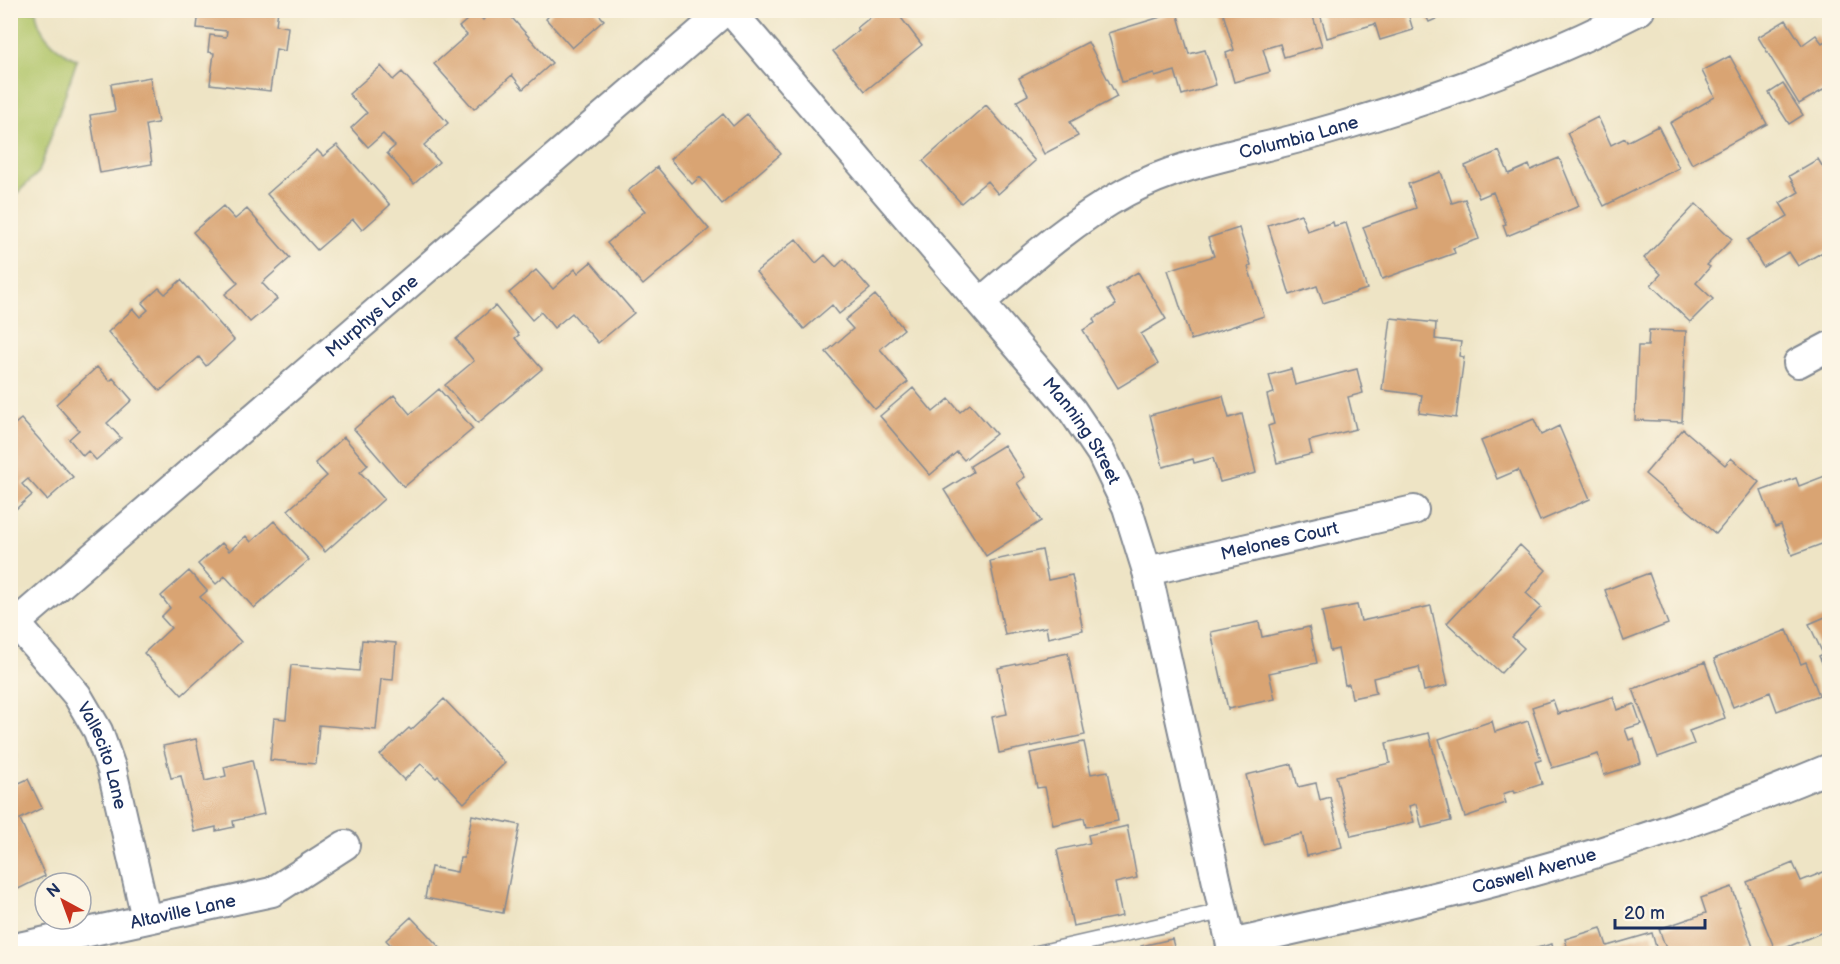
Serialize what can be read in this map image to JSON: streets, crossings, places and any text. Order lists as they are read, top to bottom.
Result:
{
  "streets": {
    "street": [
      "Columbia Lane",
      "Murphys Lane",
      "Manning Street",
      "Melones Court",
      "Vallecito Lane",
      "Caswell Avenue",
      "Altaville Lane"
    ]
  },
  "crossings": [
    ["Columbia Lane", "Manning Street"],
    ["Murphys Lane", "Vallecito Lane"],
    ["Manning Street", "Melones Court"],
    ["Manning Street", "Caswell Avenue"],
    ["Vallecito Lane", "Altaville Lane"]
  ],
  "scale_bar": "20 m",
  "north": "top left"
}
